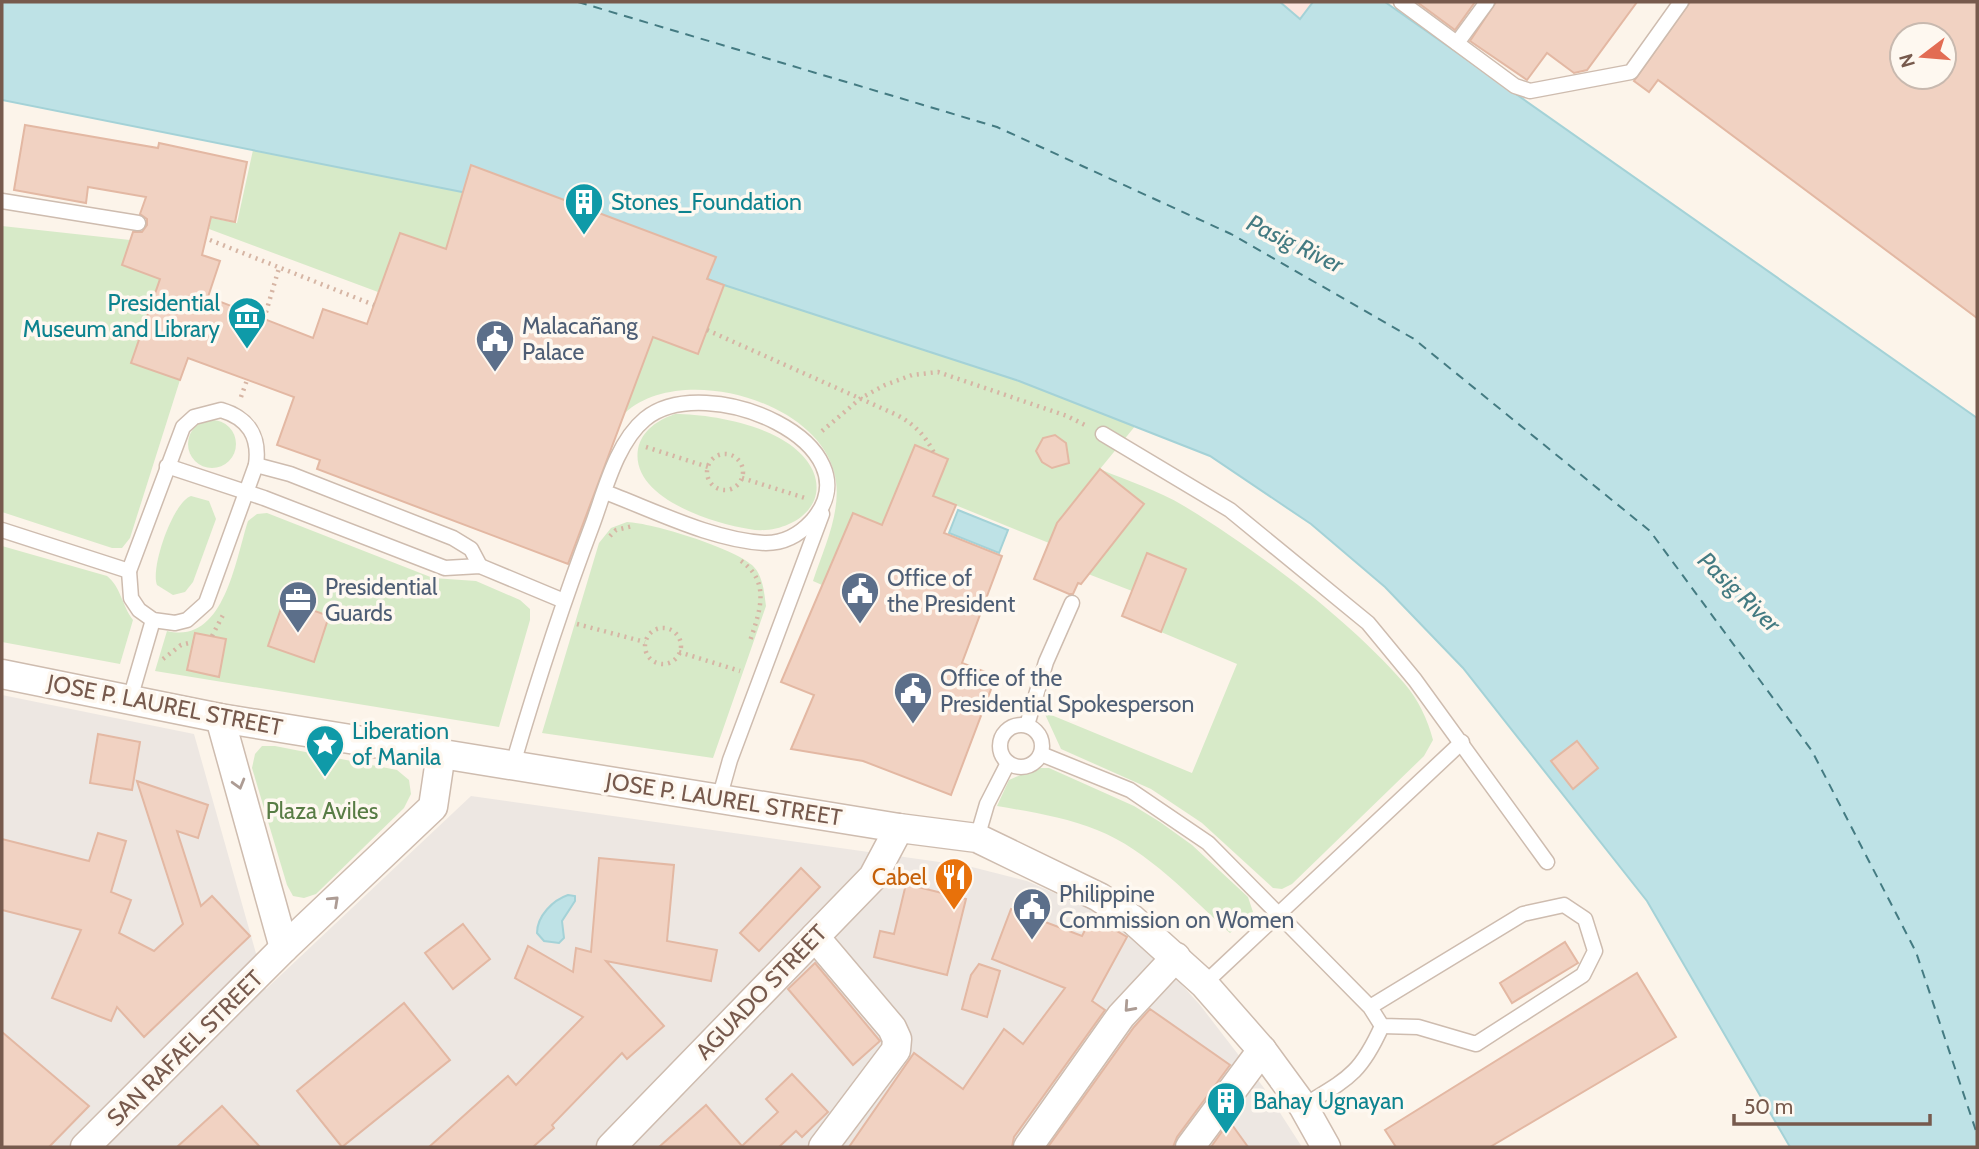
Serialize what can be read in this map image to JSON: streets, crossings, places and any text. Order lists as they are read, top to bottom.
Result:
{
  "streets": {
    "street": ["JOSE P. LAUREL STREET", "AGUADO STREET", "SAN RAFAEL STREET"]
  },
  "crossings": [
    ["JOSE P. LAUREL STREET", "AGUADO STREET"],
    ["JOSE P. LAUREL STREET", "SAN RAFAEL STREET"]
  ],
  "one_way": ["SAN RAFAEL STREET"],
  "water": ["Pasig River"],
  "parks": ["Plaza Aviles"],
  "places": {
    "building": ["Stones_Foundation", "Bahay Ugnayan"],
    "museum": ["Presidential Museum and Library"],
    "public building": [
      "Malacañang Palace",
      "Office of the President",
      "Office of the Presidential Spokesperson",
      "Philippine Commission on Women"
    ],
    "office": ["Presidential Guards"],
    "place": ["Liberation of Manila"],
    "restaurant": ["Cabel"]
  },
  "scale_bar": "50 m",
  "north": "left"
}
